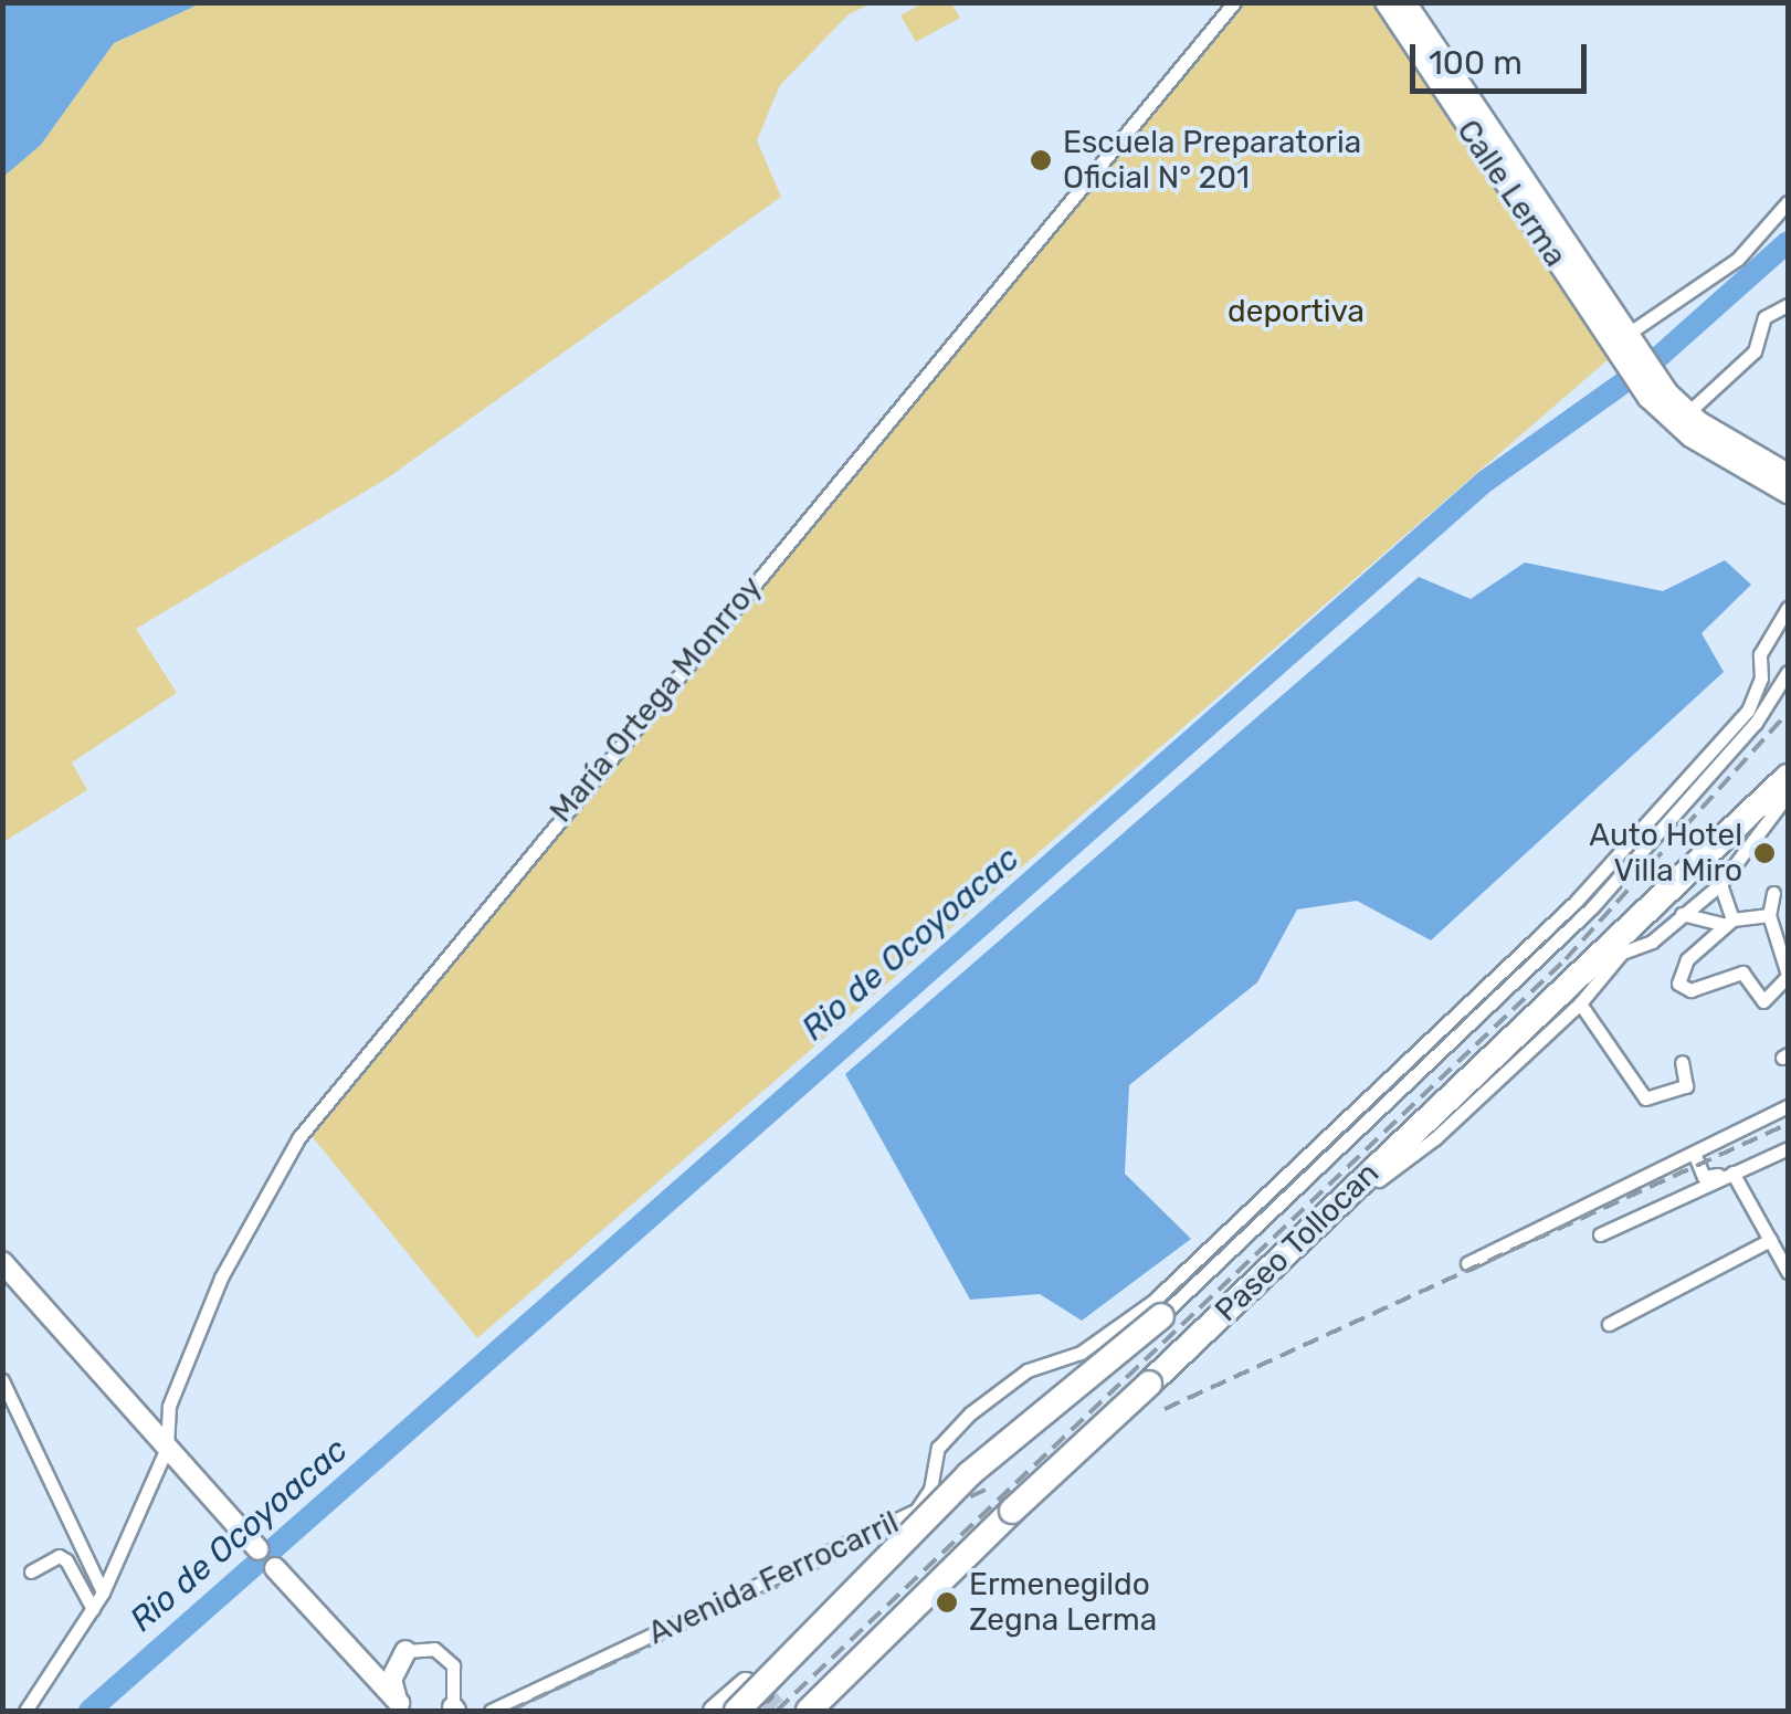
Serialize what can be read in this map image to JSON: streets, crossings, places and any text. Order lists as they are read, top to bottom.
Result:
{
  "streets": {
    "highway": ["Paseo Tollocan"],
    "street": ["Calle Lerma", "María Ortega Monrroy", "Avenida Ferrocarril"]
  },
  "water": ["Rio de Ocoyoacac"],
  "parks": ["deportiva"],
  "places": ["Escuela Preparatoria Oficial N° 201", "Auto Hotel Villa Miro", "Ermenegildo Zegna Lerma"],
  "scale_bar": "100 m"
}
